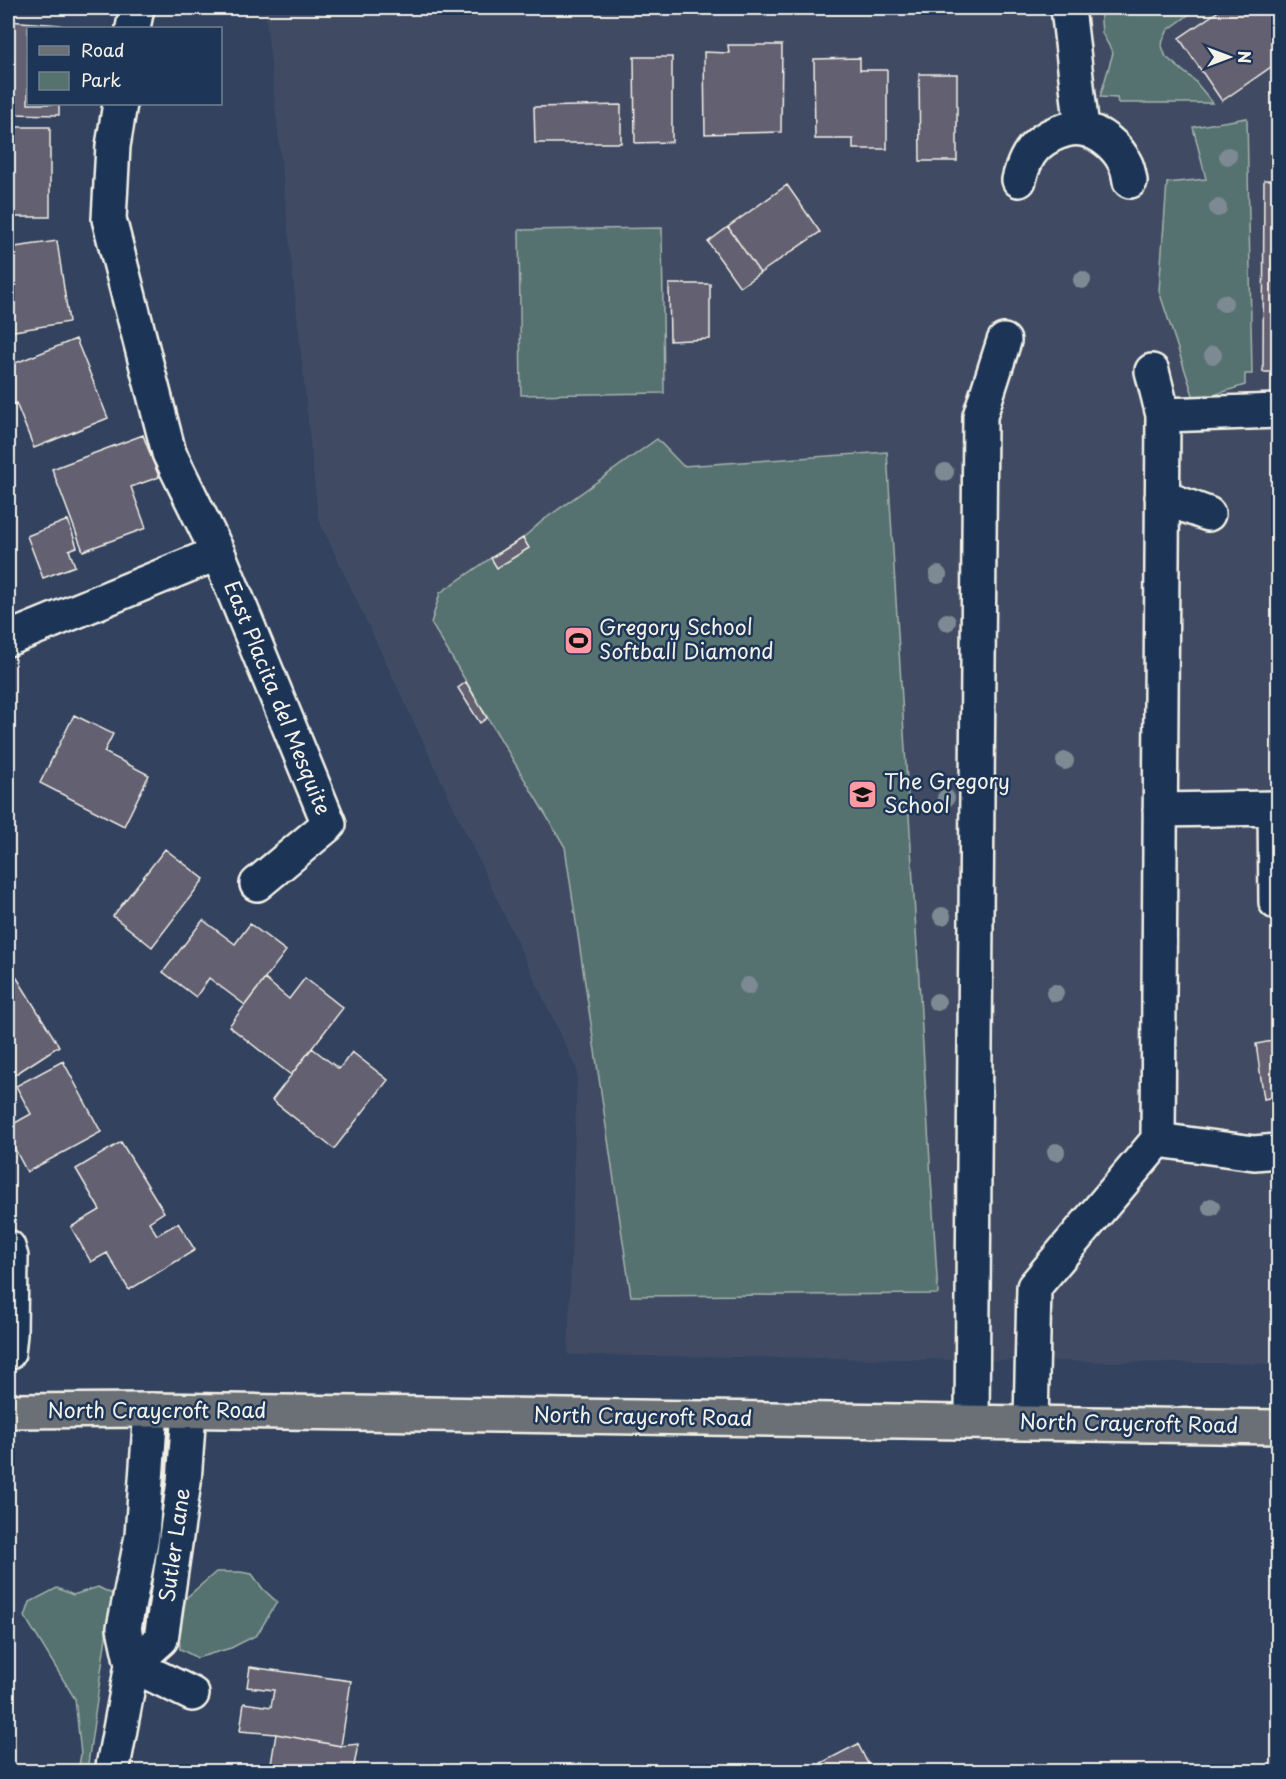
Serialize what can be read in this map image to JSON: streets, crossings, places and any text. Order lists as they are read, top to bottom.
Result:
{
  "streets": {
    "main road": ["North Craycroft Road"],
    "street": ["East Placita del Mesquite", "Sutler Lane"]
  },
  "crossings": [
    ["North Craycroft Road", "Sutler Lane"]
  ],
  "places": {
    "sports": ["Gregory School Softball Diamond"],
    "school or university": ["The Gregory School"]
  },
  "legend": ["Road", "Park"],
  "north": "right"
}
